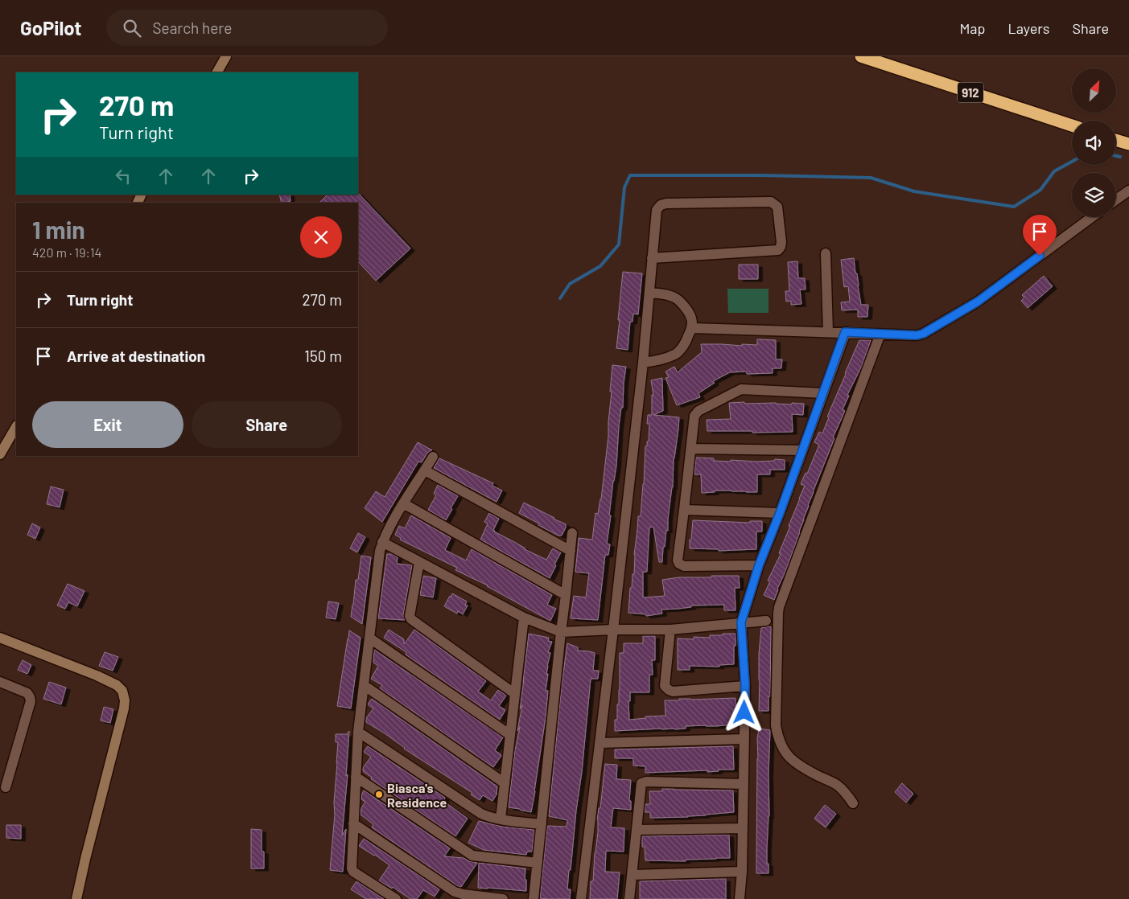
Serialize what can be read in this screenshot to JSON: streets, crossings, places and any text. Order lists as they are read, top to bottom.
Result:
{
  "streets": {
    "highway": ["912"]
  },
  "places": ["Biasca's Residence"],
  "north": "top right",
  "page": {
    "header": "GoPilot",
    "search": "Search here",
    "nav": ["Map", "Layers", "Share"],
    "turn": ["270 m", "Turn right"],
    "heading": ["1 min", "420 m · 19:14"],
    "list": [
      {
        "name": "Turn right",
        "value": "270 m"
      },
      {
        "name": "Arrive at destination",
        "value": "150 m"
      }
    ],
    "buttons": ["Exit", "Share"]
  }
}
